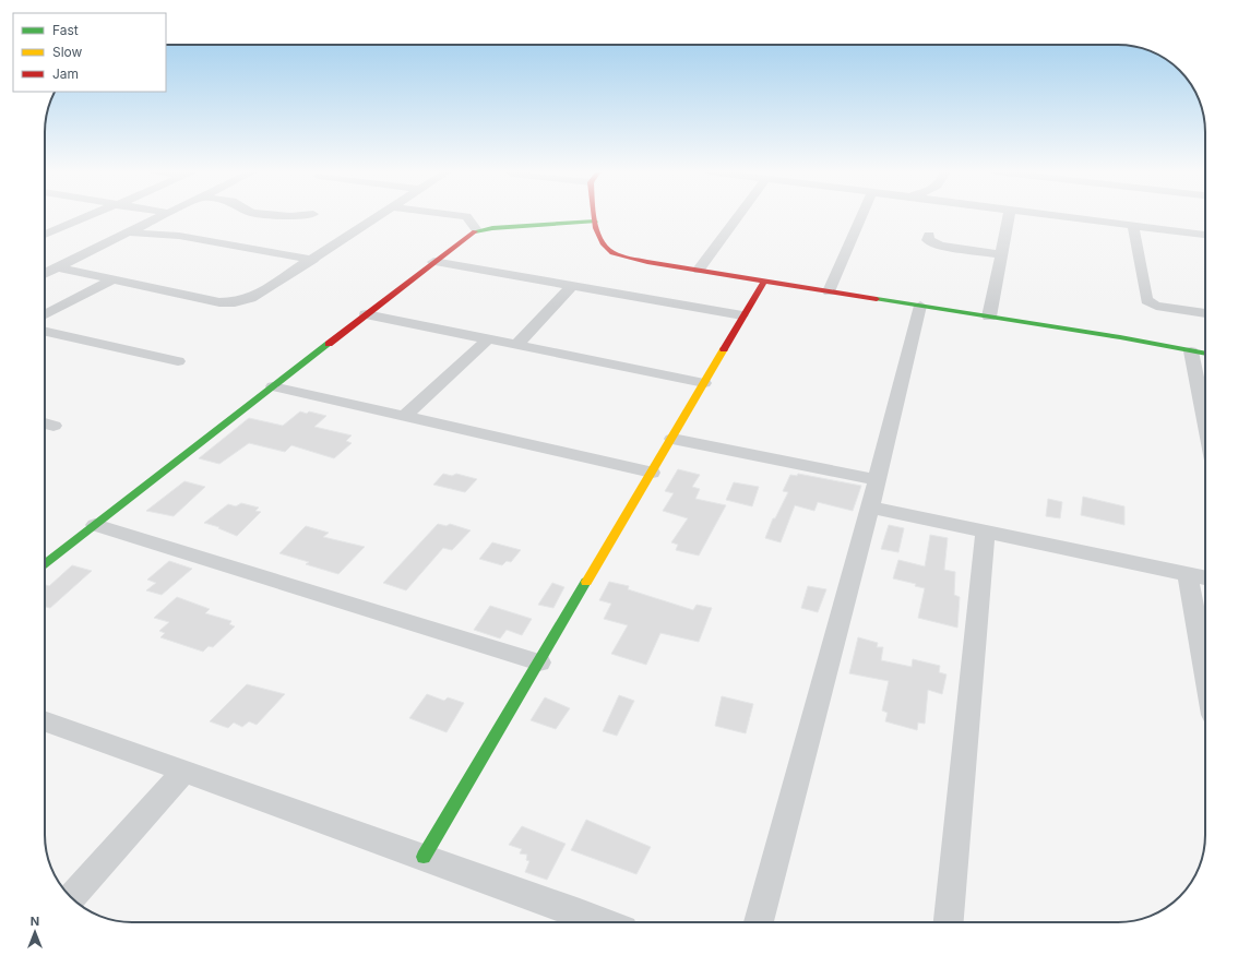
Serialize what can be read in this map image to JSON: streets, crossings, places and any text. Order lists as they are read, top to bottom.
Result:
{
  "legend": ["Fast", "Slow", "Jam"],
  "north": "top"
}
